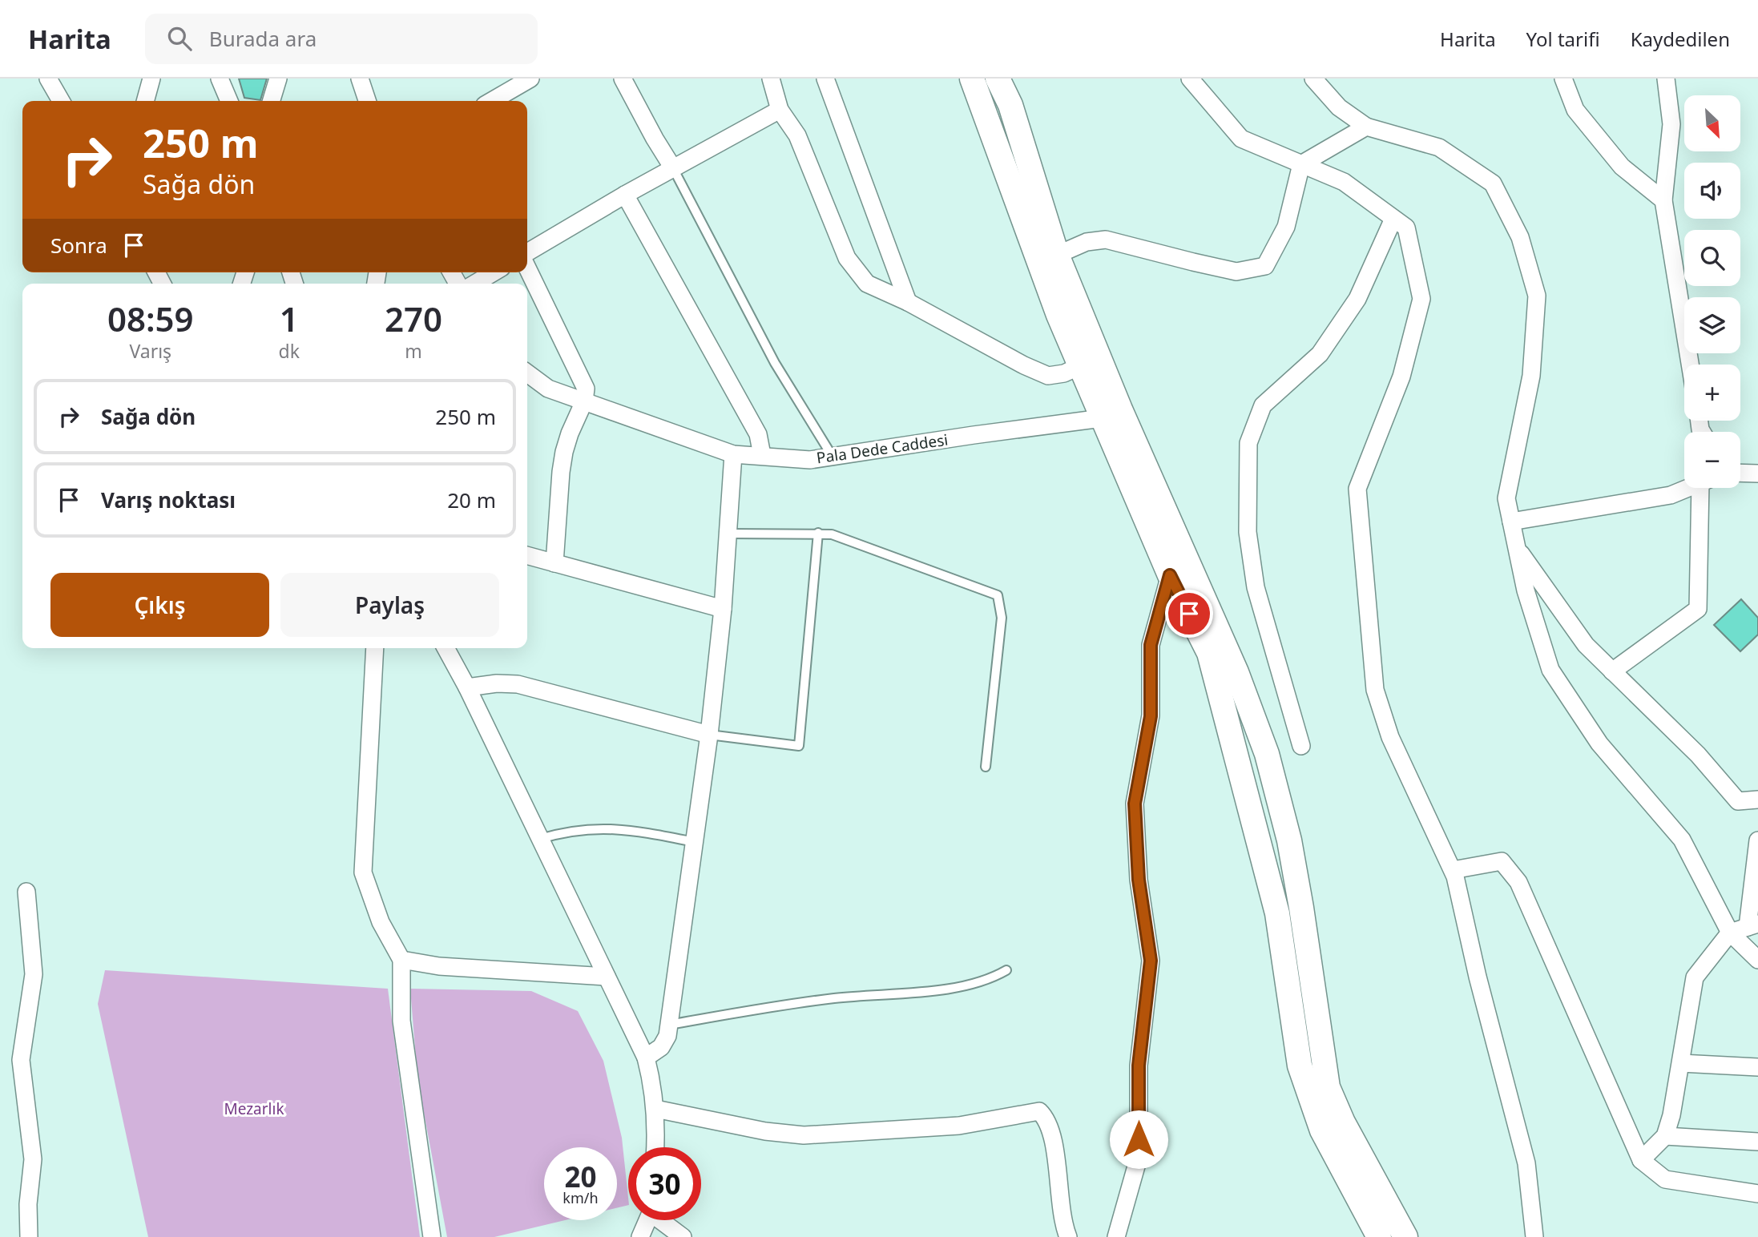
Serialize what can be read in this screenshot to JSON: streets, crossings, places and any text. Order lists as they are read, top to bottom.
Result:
{
  "streets": {
    "street": ["Pala Dede Caddesi"]
  },
  "parks": ["Mezarlık"],
  "north": "bottom right",
  "page": {
    "header": "Harita",
    "search": "Burada ara",
    "nav": ["Harita", "Yol tarifi", "Kaydedilen"],
    "map_buttons": ["+", "−"],
    "turn": ["250 m", "Sağa dön"],
    "then": "Sonra",
    "eta": [
      "08:59",
      "Varış",
      "1",
      "dk",
      "270",
      "m"
    ],
    "list": [
      {
        "name": "Sağa dön",
        "value": "250 m"
      },
      {
        "name": "Varış noktası",
        "value": "20 m"
      }
    ],
    "buttons": ["Çıkış", "Paylaş"],
    "speed": "20 km/h",
    "limit": "30"
  }
}
